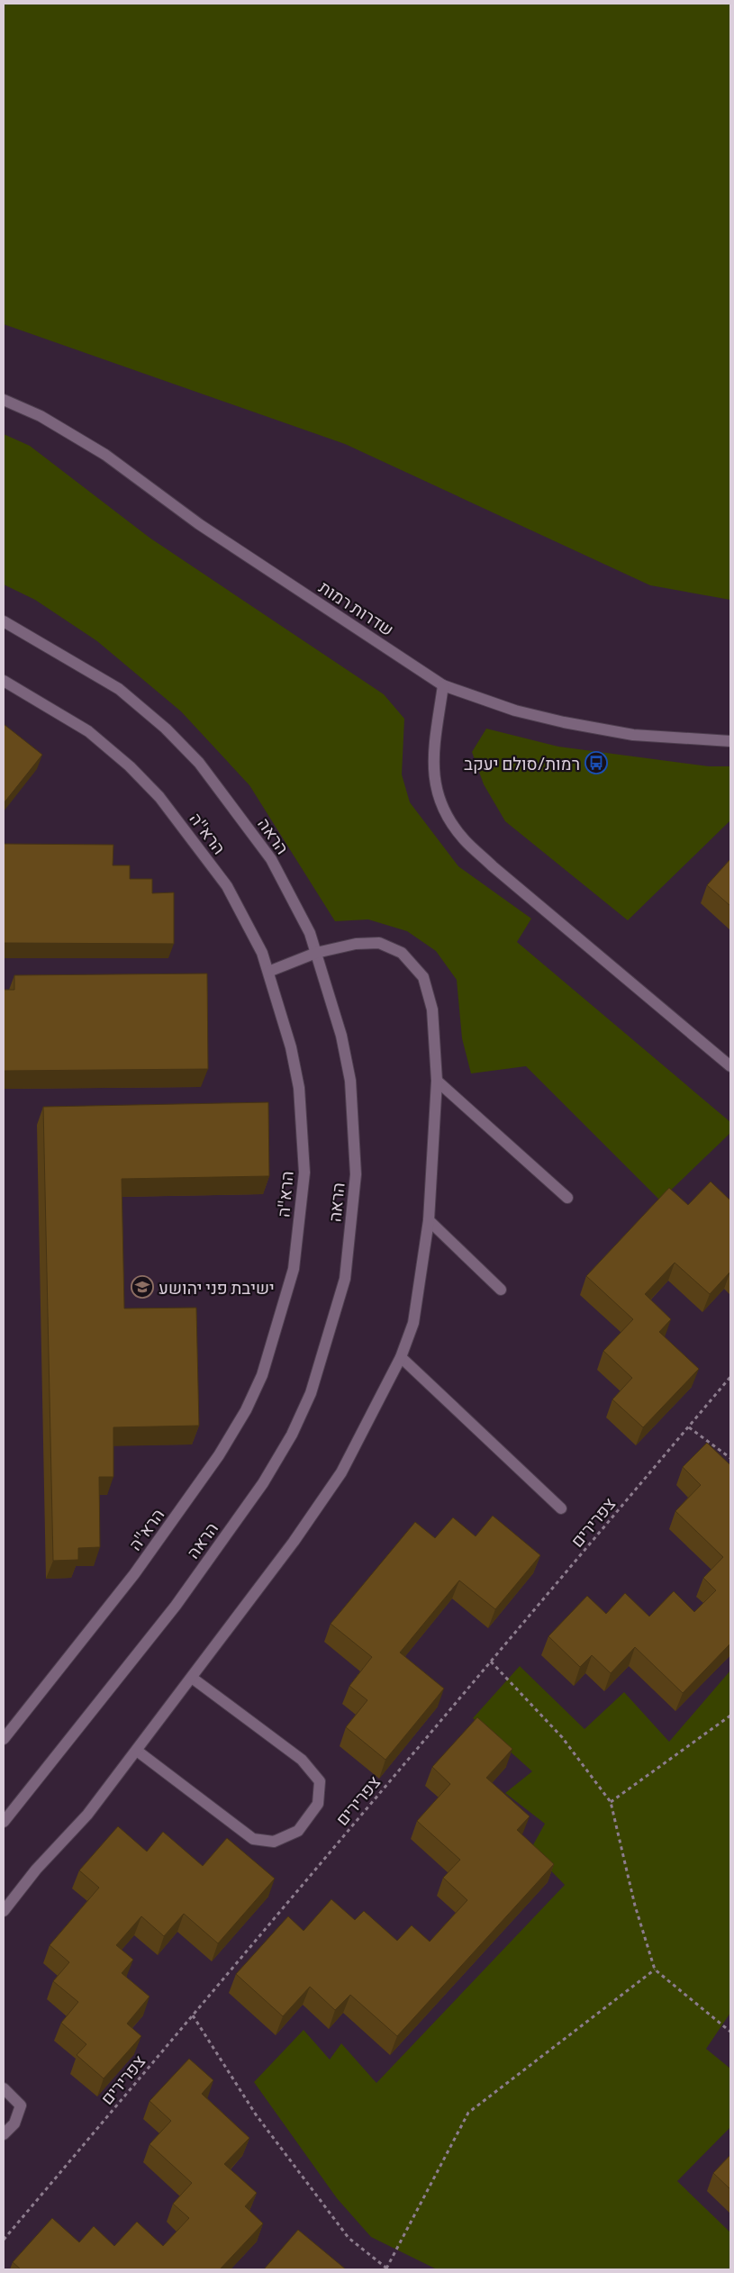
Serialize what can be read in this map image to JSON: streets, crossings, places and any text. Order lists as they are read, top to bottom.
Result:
{
  "streets": {
    "street": ["שדרות רמות", "הרא''ה", "הראה"],
    "path": ["צפרירים"]
  },
  "places": {
    "bus stop": ["רמות/סולם יעקב"],
    "school or university": ["ישיבת פני יהושע"]
  }
}
